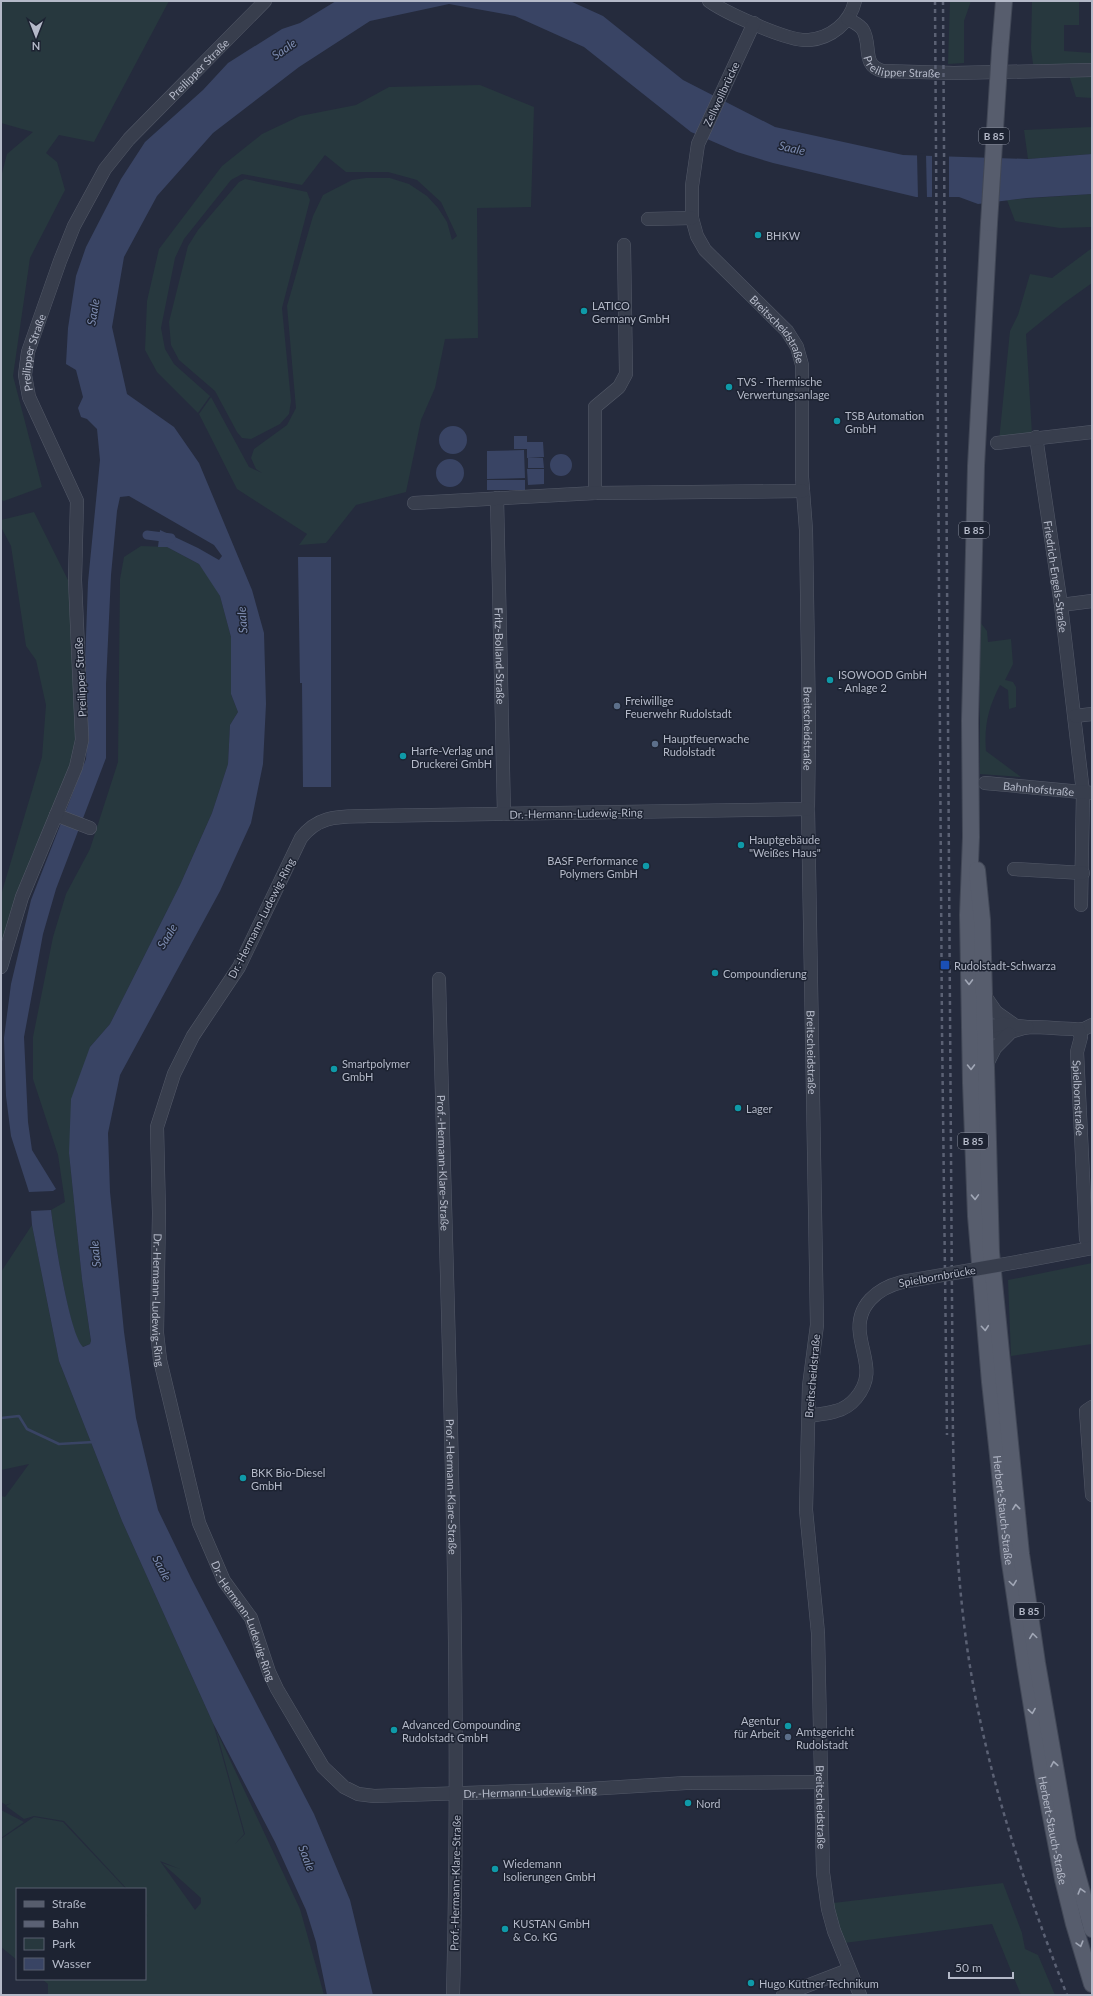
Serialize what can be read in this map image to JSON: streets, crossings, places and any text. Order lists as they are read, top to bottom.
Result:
{
  "streets": {
    "main road": ["B 85", "Herbert-Stauch-Straße"],
    "street": [
      "Preilipper Straße",
      "Zellwollbrücke",
      "Breitscheidstraße",
      "Friedrich-Engels-Straße",
      "Fritz-Bolland-Straße",
      "Bahnhofstraße",
      "Dr.-Hermann-Ludewig-Ring",
      "Spielbornstraße",
      "Prof.-Hermann-Klare-Straße",
      "Spielbornbrücke"
    ]
  },
  "crossings": [
    ["Zellwollbrücke", "Breitscheidstraße"],
    ["B 85", "Herbert-Stauch-Straße"],
    ["Breitscheidstraße", "Dr.-Hermann-Ludewig-Ring"],
    ["Breitscheidstraße", "Spielbornbrücke"],
    ["Friedrich-Engels-Straße", "Bahnhofstraße"],
    ["Fritz-Bolland-Straße", "Dr.-Hermann-Ludewig-Ring"],
    ["Dr.-Hermann-Ludewig-Ring", "Prof.-Hermann-Klare-Straße"],
    ["Spielbornstraße", "Spielbornbrücke"]
  ],
  "water": ["Saale"],
  "places": {
    "other": [
      "BHKW",
      "LATICO Germany GmbH",
      "TVS - Thermische Verwertungsanlage",
      "TSB Automation GmbH",
      "ISOWOOD GmbH - Anlage 2",
      "Freiwillige Feuerwehr Rudolstadt",
      "Hauptfeuerwache Rudolstadt",
      "Harfe-Verlag und Druckerei GmbH",
      "Hauptgebäude \"Weißes Haus\"",
      "BASF Performance Polymers GmbH",
      "Compoundierung",
      "Smartpolymer GmbH",
      "Lager",
      "BKK Bio-Diesel GmbH",
      "Agentur für Arbeit",
      "Advanced Compounding Rudolstadt GmbH",
      "Amtsgericht Rudolstadt",
      "Nord",
      "Wiedemann Isolierungen GmbH",
      "KUSTAN GmbH & Co. KG",
      "Hugo Küttner Technikum"
    ],
    "transit": ["Rudolstadt-Schwarza"]
  },
  "legend": [
    "Straße",
    "Bahn",
    "Park",
    "Wasser"
  ],
  "scale_bar": "50 m",
  "north": "bottom"
}
